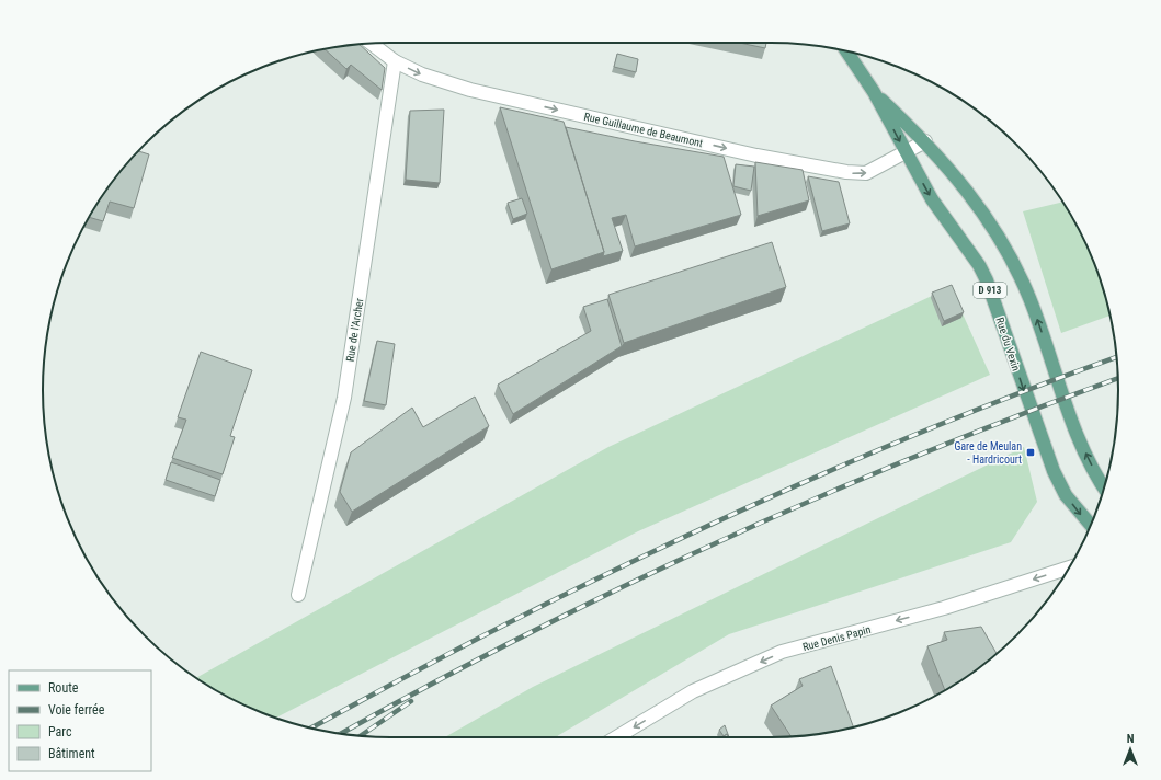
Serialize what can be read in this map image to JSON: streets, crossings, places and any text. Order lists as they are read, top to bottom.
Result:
{
  "streets": {
    "main road": ["D 913", "Rue du Vexin"],
    "street": ["Rue Guillaume de Beaumont", "Rue de l'Archer", "Rue Denis Papin"]
  },
  "crossings": [
    ["Rue Guillaume de Beaumont", "Rue de l'Archer"],
    ["Rue Guillaume de Beaumont", "Rue du Vexin"]
  ],
  "one_way": ["Rue Guillaume de Beaumont", "Rue Denis Papin"],
  "places": {
    "transit": ["Gare de Meulan - Hardricourt"]
  },
  "legend": [
    "Route",
    "Voie ferrée",
    "Parc",
    "Bâtiment"
  ],
  "north": "top"
}
